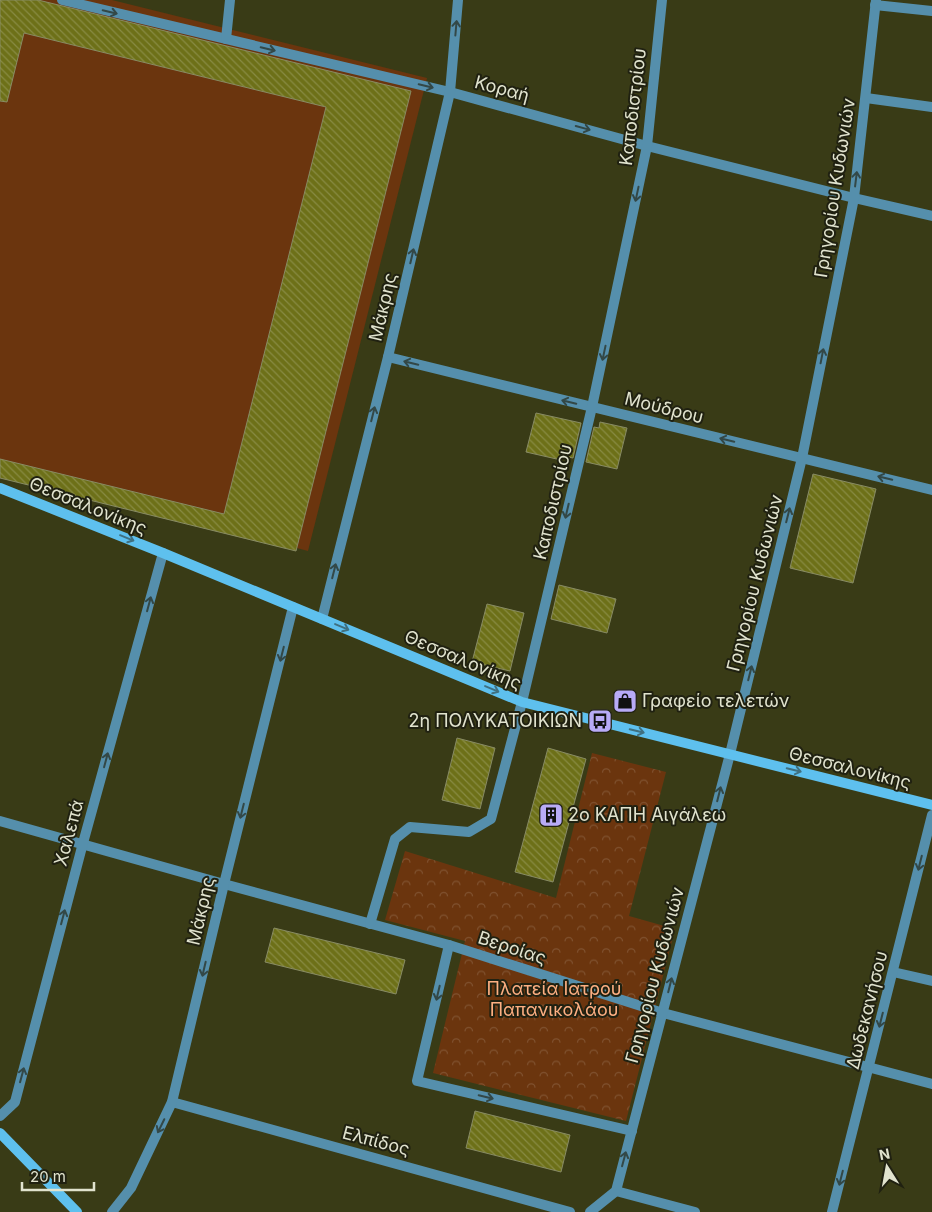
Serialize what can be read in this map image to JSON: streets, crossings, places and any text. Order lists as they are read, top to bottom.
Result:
{
  "streets": {
    "street": [
      "Κοραή",
      "Καποδιστρίου",
      "Γρηγορίου Κυδωνιών",
      "Μάκρης",
      "Μούδρου",
      "Θεσσαλονίκης",
      "Χαλεπά",
      "Βεροίας",
      "Δωδεκανήσου",
      "Ελπίδος"
    ]
  },
  "crossings": [
    ["Κοραή", "Καποδιστρίου"],
    ["Κοραή", "Γρηγορίου Κυδωνιών"],
    ["Κοραή", "Μάκρης"],
    ["Καποδιστρίου", "Μούδρου"],
    ["Καποδιστρίου", "Θεσσαλονίκης"],
    ["Καποδιστρίου", "Βεροίας"],
    ["Γρηγορίου Κυδωνιών", "Μούδρου"],
    ["Γρηγορίου Κυδωνιών", "Θεσσαλονίκης"],
    ["Γρηγορίου Κυδωνιών", "Βεροίας"],
    ["Μάκρης", "Μούδρου"],
    ["Μάκρης", "Θεσσαλονίκης"],
    ["Μάκρης", "Βεροίας"],
    ["Μάκρης", "Ελπίδος"],
    ["Θεσσαλονίκης", "Χαλεπά"],
    ["Χαλεπά", "Βεροίας"],
    ["Βεροίας", "Δωδεκανήσου"]
  ],
  "one_way": [
    "Κοραή",
    "Καποδιστρίου",
    "Γρηγορίου Κυδωνιών",
    "Μούδρου",
    "Θεσσαλονίκης",
    "Χαλεπά",
    "Δωδεκανήσου"
  ],
  "parks": ["Πλατεία Ιατρού Παπανικολάου"],
  "places": {
    "shop": ["Γραφείο τελετών"],
    "bus stop": ["2η ΠΟΛΥΚΑΤΟΙΚΙΩΝ"],
    "building": ["2ο ΚΑΠΗ Αιγάλεω"]
  },
  "scale_bar": "20 m",
  "north": "top"
}
